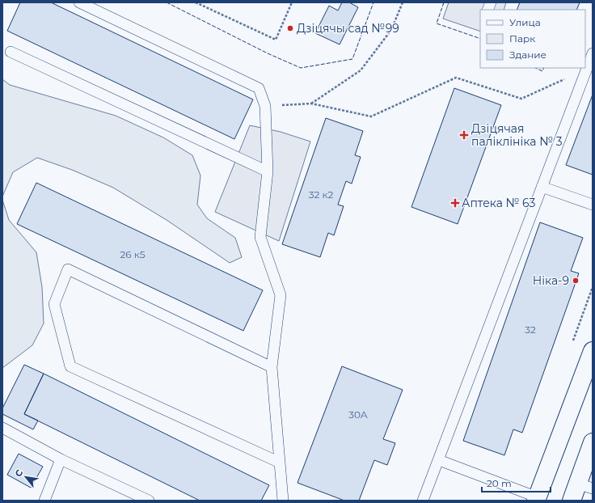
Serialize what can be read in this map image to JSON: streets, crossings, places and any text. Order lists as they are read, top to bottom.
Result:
{
  "places": {
    "other": ["Дзіцячы сад №99", "Ніка-9"],
    "health": ["Дзіцячая паліклініка № 3", "Аптека № 63"]
  },
  "house_numbers": [
    "32 к2",
    "26 к5",
    "32",
    "30А"
  ],
  "legend": ["Улица", "Парк", "Здание"],
  "scale_bar": "20 m",
  "north": "top left"
}
